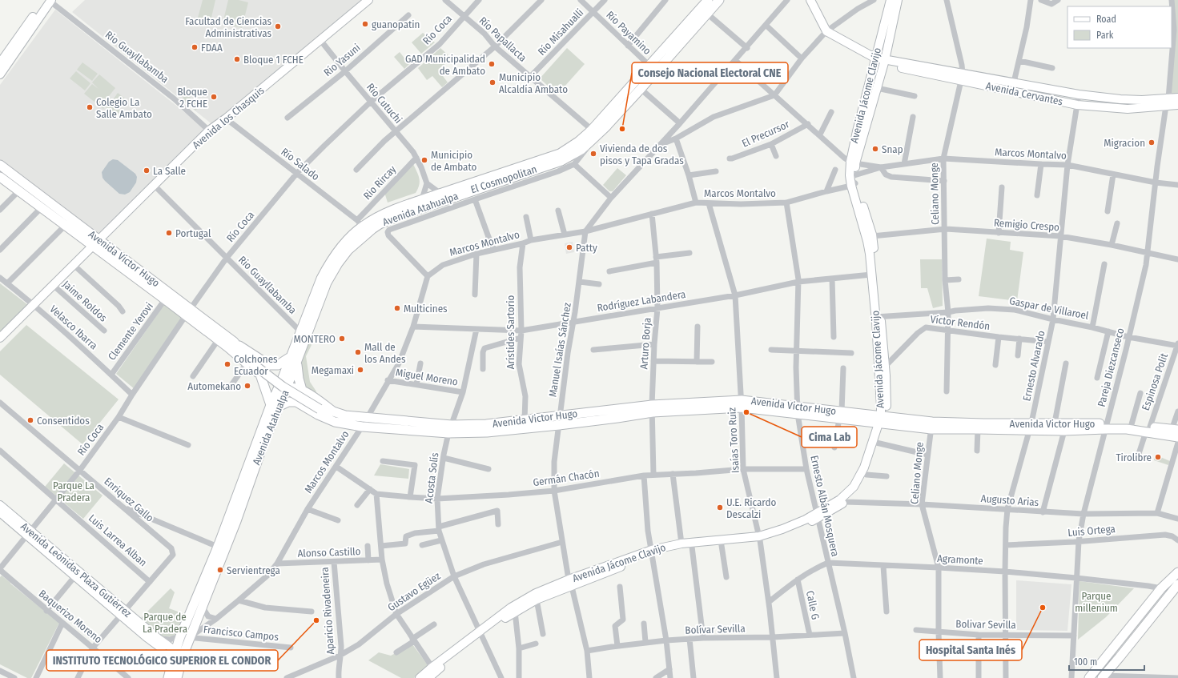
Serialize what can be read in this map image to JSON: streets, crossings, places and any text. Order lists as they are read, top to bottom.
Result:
{
  "streets": {
    "main road": ["Avenida Atahualpa", "Avenida Victor Hugo"],
    "street": [
      "Río Coca",
      "Río Misahualli",
      "Río Payamino",
      "Río Papallacta",
      "Rio Guayllabamba",
      "Río Yasuni",
      "Avenida Cervantes",
      "Avenida Jácome Clavijo",
      "Río Cutuchi",
      "Avenida los Chasquis",
      "El Precursor",
      "Marcos Montalvo",
      "Río Salado",
      "El Cosmopolitan",
      "Rio Rircay",
      "Celiano Monge",
      "Remigio Crespo",
      "Jaime Roldos",
      "Rodríguez Labandera",
      "Gaspar de Villaroel",
      "Víctor Rendón",
      "Velasco Ibarra",
      "Clemente Yerovi",
      "Arístides Sartorio",
      "Arturo Borja",
      "Manuel Isaías Sánchez",
      "Ernesto Alvarado",
      "Pareja Diezcanseco",
      "Miguel Moreno",
      "Espinosa Polit",
      "Isaías Toro Ruiz",
      "Acosta Solís",
      "Germán Chacón",
      "Enriquez Gallo",
      "Augusto Arias",
      "Ernesto Albán Mosquera",
      "Luis Ortega",
      "Luis Larrea Alban",
      "Alonso Castillo",
      "Agramonte",
      "Avenida Leónidas Plaza Gutiérrez",
      "Gustavo Egüez",
      "Calle G",
      "Aparicio Rivadeneira",
      "Baquerizo Moreno",
      "Bolivar Sevilla",
      "Bolívar Sevilla",
      "Francisco Campos"
    ]
  },
  "crossings": [
    ["Río Coca", "Río Papallacta"],
    ["Río Coca", "Rio Guayllabamba"],
    ["Río Coca", "Río Cutuchi"],
    ["Río Coca", "Río Salado"],
    ["Río Coca", "Avenida Victor Hugo"],
    ["Río Coca", "Velasco Ibarra"],
    ["Río Coca", "Enriquez Gallo"],
    ["Río Coca", "Luis Larrea Alban"],
    ["Río Coca", "Avenida Leónidas Plaza Gutiérrez"],
    ["Río Coca", "Baquerizo Moreno"],
    ["Río Misahualli", "Río Payamino"],
    ["Río Misahualli", "Río Papallacta"],
    ["Río Payamino", "Avenida Atahualpa"],
    ["Río Papallacta", "Avenida Atahualpa"],
    ["Rio Guayllabamba", "Avenida los Chasquis"],
    ["Rio Guayllabamba", "Avenida Atahualpa"],
    ["Río Yasuni", "Río Cutuchi"],
    ["Avenida Cervantes", "Avenida Jácome Clavijo"],
    ["Avenida Cervantes", "Celiano Monge"],
    ["Avenida Cervantes", "Ernesto Alvarado"],
    ["Avenida Cervantes", "Pareja Diezcanseco"],
    ["Avenida Jácome Clavijo", "Marcos Montalvo"],
    ["Avenida Jácome Clavijo", "Remigio Crespo"],
    ["Avenida Jácome Clavijo", "Avenida Victor Hugo"],
    ["Avenida Jácome Clavijo", "Rodríguez Labandera"],
    ["Avenida Jácome Clavijo", "Gaspar de Villaroel"],
    ["Avenida Jácome Clavijo", "Víctor Rendón"],
    ["Avenida Jácome Clavijo", "Manuel Isaías Sánchez"],
    ["Avenida Jácome Clavijo", "Isaías Toro Ruiz"],
    ["Avenida Jácome Clavijo", "Acosta Solís"],
    ["Avenida Jácome Clavijo", "Augusto Arias"],
    ["Avenida Jácome Clavijo", "Ernesto Albán Mosquera"],
    ["Río Cutuchi", "Avenida los Chasquis"],
    ["Río Cutuchi", "Rio Rircay"],
    ["Avenida los Chasquis", "Río Salado"],
    ["Avenida los Chasquis", "Avenida Victor Hugo"],
    ["Avenida los Chasquis", "Jaime Roldos"],
    ["Avenida los Chasquis", "Velasco Ibarra"],
    ["Marcos Montalvo", "El Cosmopolitan"],
    ["Marcos Montalvo", "Celiano Monge"],
    ["Marcos Montalvo", "Avenida Atahualpa"],
    ["Marcos Montalvo", "Avenida Victor Hugo"],
    ["Marcos Montalvo", "Rodríguez Labandera"],
    ["Marcos Montalvo", "Arístides Sartorio"],
    ["Marcos Montalvo", "Arturo Borja"],
    ["Marcos Montalvo", "Manuel Isaías Sánchez"],
    ["Marcos Montalvo", "Ernesto Alvarado"],
    ["Marcos Montalvo", "Pareja Diezcanseco"],
    ["Marcos Montalvo", "Miguel Moreno"],
    ["Marcos Montalvo", "Isaías Toro Ruiz"],
    ["Marcos Montalvo", "Germán Chacón"],
    ["Marcos Montalvo", "Ernesto Albán Mosquera"],
    ["Marcos Montalvo", "Alonso Castillo"],
    ["Marcos Montalvo", "Francisco Campos"],
    ["Río Salado", "Rio Rircay"],
    ["Río Salado", "Avenida Atahualpa"],
    ["Rio Rircay", "Avenida Atahualpa"],
    ["Celiano Monge", "Remigio Crespo"],
    ["Celiano Monge", "Avenida Victor Hugo"],
    ["Celiano Monge", "Gaspar de Villaroel"],
    ["Celiano Monge", "Víctor Rendón"],
    ["Celiano Monge", "Augusto Arias"],
    ["Celiano Monge", "Agramonte"],
    ["Celiano Monge", "Bolivar Sevilla"],
    ["Avenida Atahualpa", "Avenida Victor Hugo"],
    ["Avenida Atahualpa", "Avenida Leónidas Plaza Gutiérrez"],
    ["Avenida Atahualpa", "Francisco Campos"],
    ["Remigio Crespo", "Ernesto Alvarado"],
    ["Remigio Crespo", "Pareja Diezcanseco"],
    ["Avenida Victor Hugo", "Clemente Yerovi"],
    ["Avenida Victor Hugo", "Arístides Sartorio"],
    ["Avenida Victor Hugo", "Arturo Borja"],
    ["Avenida Victor Hugo", "Manuel Isaías Sánchez"],
    ["Avenida Victor Hugo", "Ernesto Alvarado"],
    ["Avenida Victor Hugo", "Pareja Diezcanseco"],
    ["Avenida Victor Hugo", "Espinosa Polit"],
    ["Avenida Victor Hugo", "Isaías Toro Ruiz"],
    ["Avenida Victor Hugo", "Acosta Solís"],
    ["Avenida Victor Hugo", "Ernesto Albán Mosquera"],
    ["Rodríguez Labandera", "Arístides Sartorio"],
    ["Rodríguez Labandera", "Arturo Borja"],
    ["Rodríguez Labandera", "Manuel Isaías Sánchez"],
    ["Rodríguez Labandera", "Isaías Toro Ruiz"],
    ["Rodríguez Labandera", "Acosta Solís"],
    ["Rodríguez Labandera", "Ernesto Albán Mosquera"],
    ["Gaspar de Villaroel", "Ernesto Alvarado"],
    ["Gaspar de Villaroel", "Pareja Diezcanseco"],
    ["Gaspar de Villaroel", "Espinosa Polit"],
    ["Víctor Rendón", "Ernesto Alvarado"],
    ["Velasco Ibarra", "Clemente Yerovi"],
    ["Arturo Borja", "Germán Chacón"],
    ["Manuel Isaías Sánchez", "Germán Chacón"],
    ["Manuel Isaías Sánchez", "Gustavo Egüez"],
    ["Manuel Isaías Sánchez", "Bolívar Sevilla"],
    ["Ernesto Alvarado", "Augusto Arias"],
    ["Ernesto Alvarado", "Luis Ortega"],
    ["Ernesto Alvarado", "Agramonte"],
    ["Ernesto Alvarado", "Bolivar Sevilla"],
    ["Pareja Diezcanseco", "Augusto Arias"],
    ["Pareja Diezcanseco", "Luis Ortega"],
    ["Pareja Diezcanseco", "Agramonte"],
    ["Pareja Diezcanseco", "Bolivar Sevilla"],
    ["Miguel Moreno", "Acosta Solís"],
    ["Isaías Toro Ruiz", "Germán Chacón"],
    ["Isaías Toro Ruiz", "Agramonte"],
    ["Isaías Toro Ruiz", "Bolívar Sevilla"],
    ["Acosta Solís", "Germán Chacón"],
    ["Acosta Solís", "Gustavo Egüez"],
    ["Germán Chacón", "Ernesto Albán Mosquera"],
    ["Enriquez Gallo", "Luis Larrea Alban"],
    ["Ernesto Albán Mosquera", "Agramonte"],
    ["Ernesto Albán Mosquera", "Bolívar Sevilla"],
    ["Alonso Castillo", "Aparicio Rivadeneira"],
    ["Agramonte", "Calle G"],
    ["Gustavo Egüez", "Aparicio Rivadeneira"],
    ["Calle G", "Bolívar Sevilla"]
  ],
  "parks": ["Parque La Pradera", "Parque millenium", "Parque de La Pradera"],
  "places": [
    "guanopatin",
    "Facultad de Ciencias Administrativas",
    "FDAA",
    "Bloque 1 FCHE",
    "GAD Municipalidad de Ambato",
    "Municipio Alcaldía Ambato",
    "Bloque 2 FCHE",
    "Colegio La Salle Ambato",
    "Consejo Nacional Electoral CNE",
    "Migracion",
    "Snap",
    "Vivienda de dos pisos y Tapa Gradas",
    "Municipio de Ambato",
    "La Salle",
    "Portugal",
    "Patty",
    "Multicines",
    "MONTERO",
    "Mall de los Andes",
    "Colchones Ecuador",
    "Megamaxi",
    "Automekano",
    "Cima Lab",
    "Consentidos",
    "Tirolibre",
    "U.E. Ricardo Descalzi",
    "Servientrega",
    "Hospital Santa Inés",
    "INSTITUTO TECNOLÓGICO SUPERIOR EL CONDOR"
  ],
  "legend": ["Road", "Park"],
  "scale_bar": "100 m"
}
